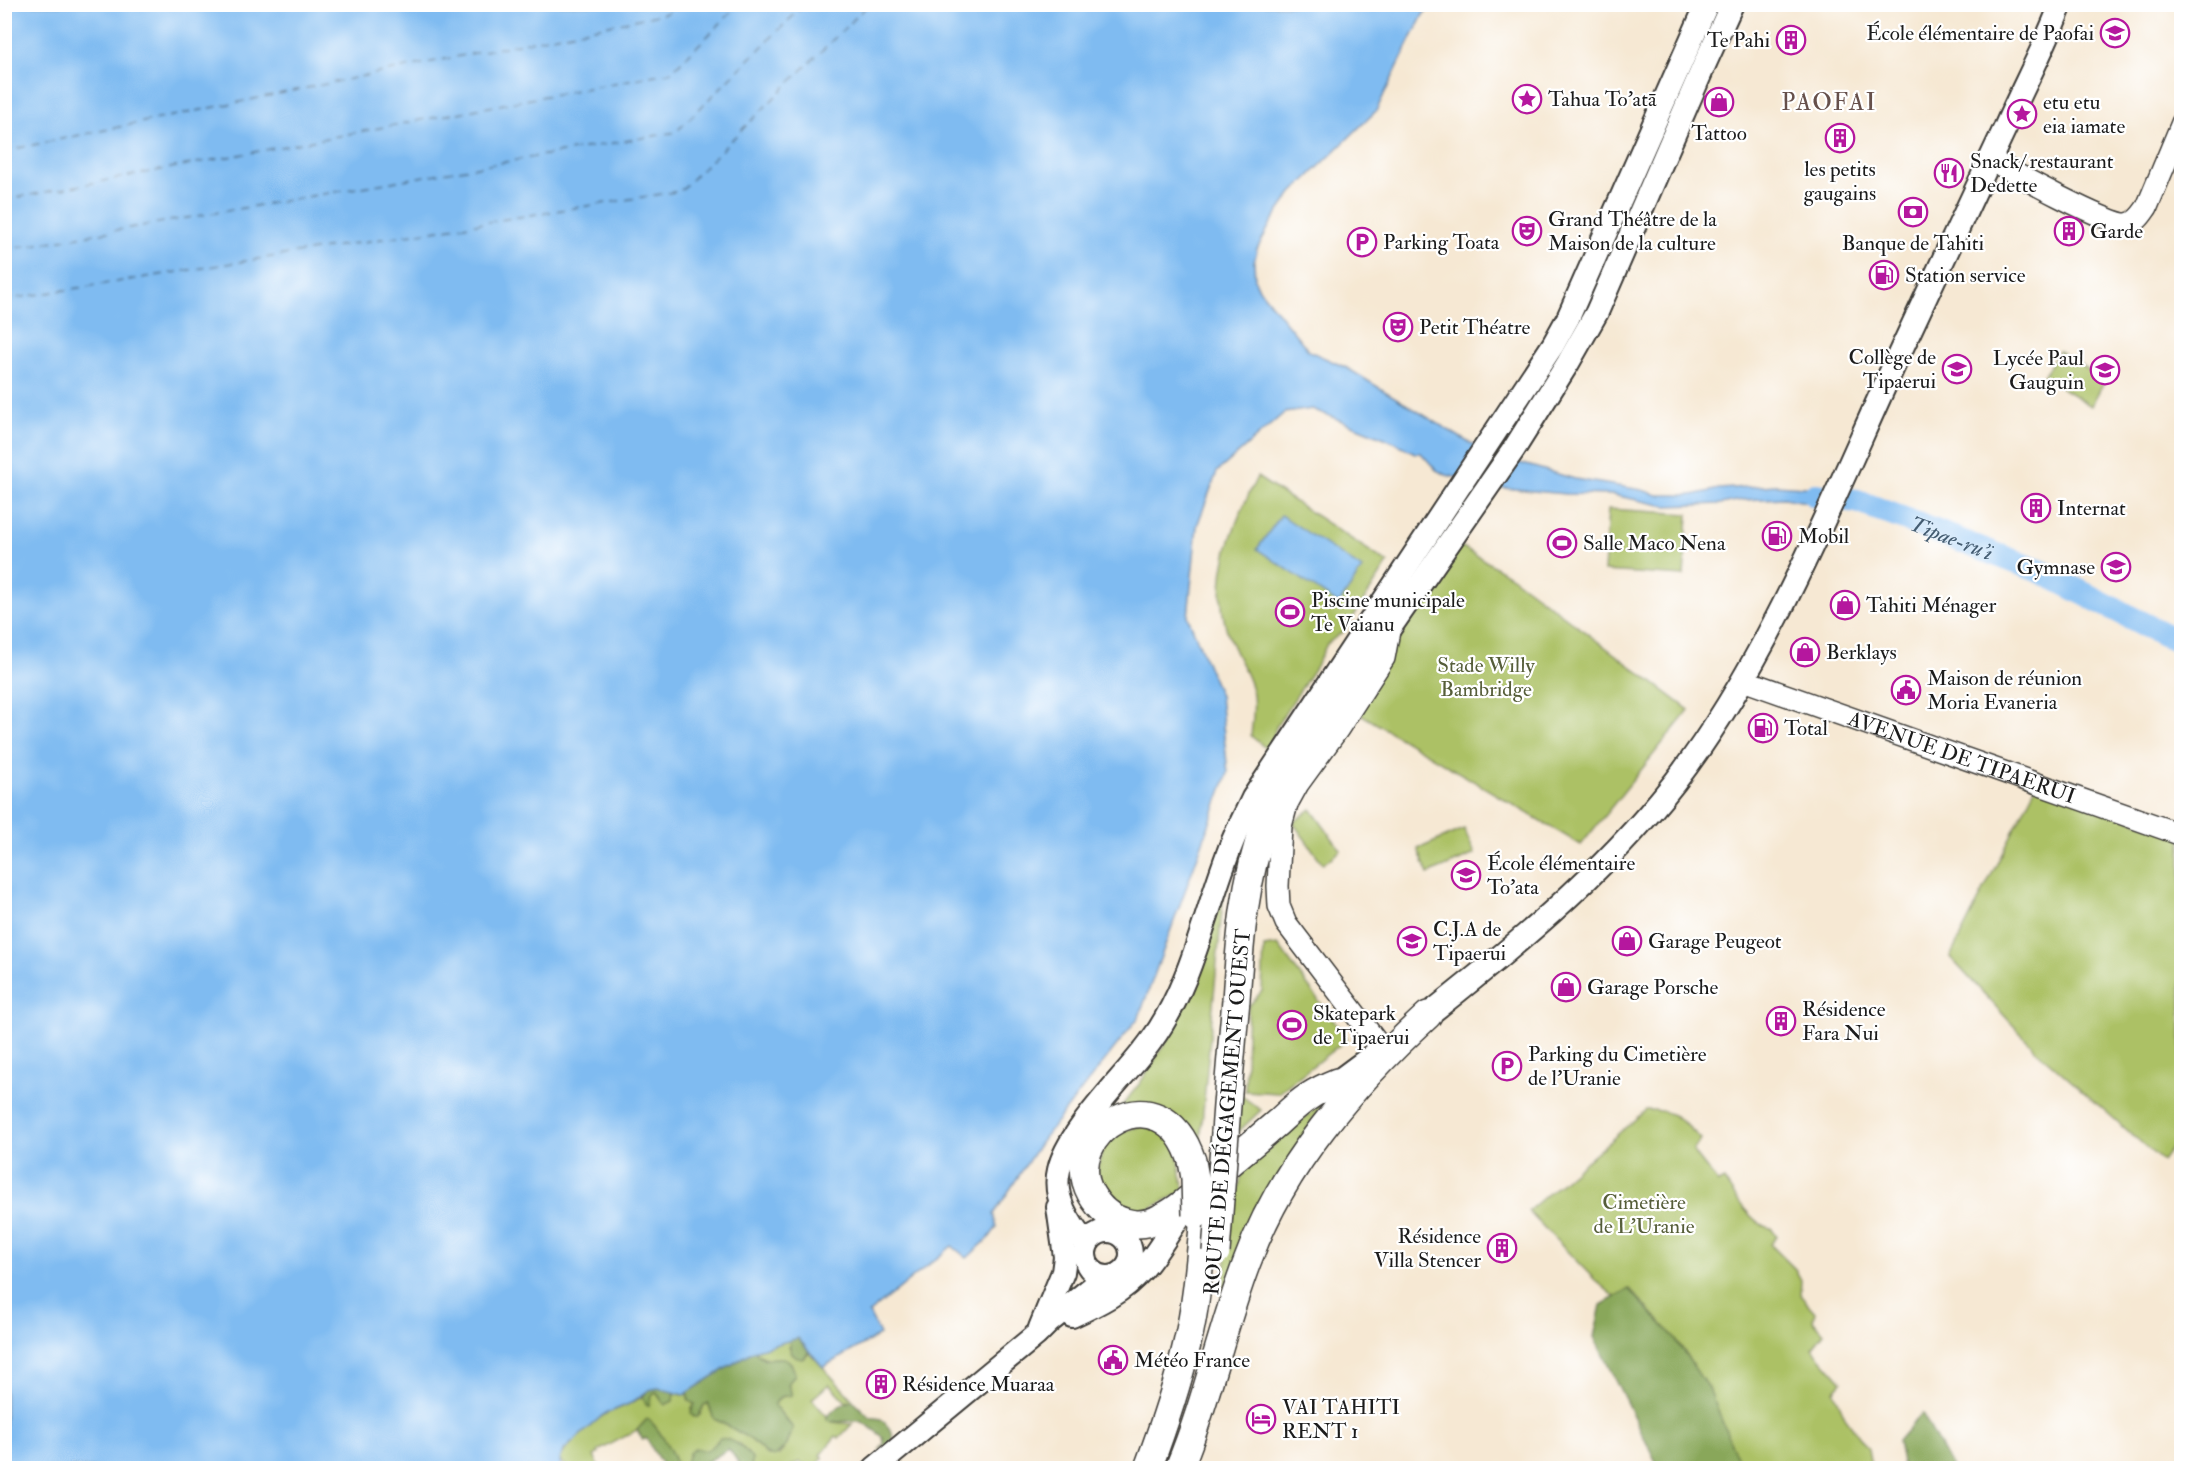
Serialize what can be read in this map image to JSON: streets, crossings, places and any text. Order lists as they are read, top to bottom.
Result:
{
  "streets": {
    "highway": ["ROUTE DE DÉGAGEMENT OUEST"],
    "main road": ["AVENUE DE TIPAERUI"]
  },
  "districts": ["PAOFAI"],
  "water": ["Tipae-ru’i"],
  "parks": ["Stade Willy Bambridge", "Cimetière de L'Uranie"],
  "places": {
    "school or university": [
      "École élémentaire de Paofai",
      "Collège de Tipaerui",
      "Lycée Paul Gauguin",
      "Gymnase",
      "École élémentaire To'ata",
      "C.J.A de Tipaerui"
    ],
    "building": [
      "Te Pahi",
      "les petits gaugains",
      "Garde",
      "Internat",
      "Résidence Fara Nui",
      "Résidence Villa Stencer",
      "Résidence Muaraa"
    ],
    "place": ["Tahua To'atā", "etu etu eia iamate"],
    "shop": [
      "Tattoo",
      "Tahiti Ménager",
      "Berklays",
      "Garage Peugeot",
      "Garage Porsche"
    ],
    "restaurant": ["Snack/ restaurant Dedette"],
    "bank": ["Banque de Tahiti"],
    "theatre": ["Grand Théâtre de la Maison de la culture", "Petit Théatre"],
    "parking": ["Parking Toata", "Parking du Cimetière de l'Uranie"],
    "fuel station": ["Station service", "Mobil", "Total"],
    "sports": ["Salle Maco Nena", "Piscine municipale Te Vaianu", "Skatepark de Tipaerui"],
    "public building": ["Maison de réunion Moria Evaneria", "Météo France"],
    "hotel": ["VAI TAHITI RENT 1"]
  }
}
